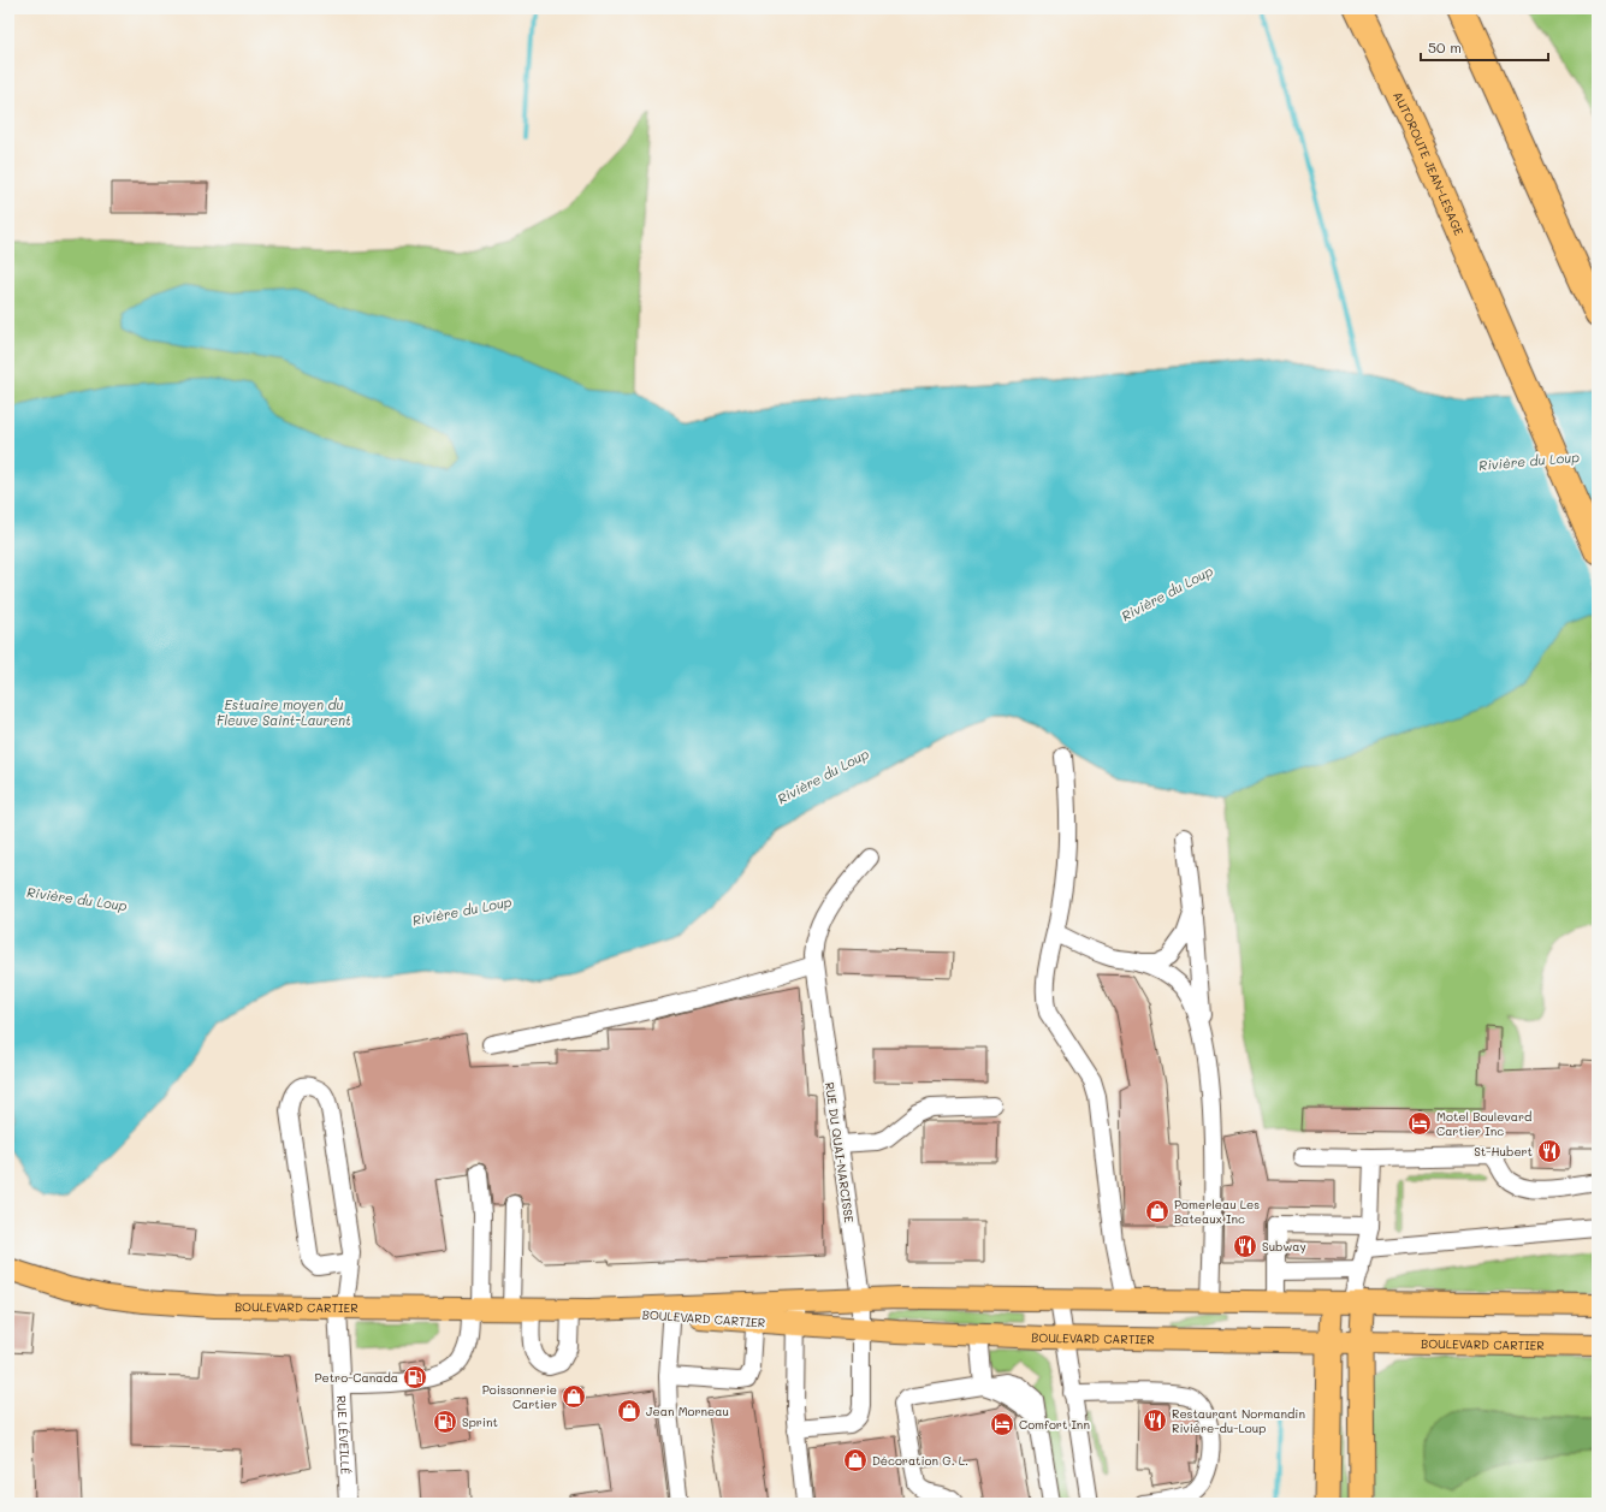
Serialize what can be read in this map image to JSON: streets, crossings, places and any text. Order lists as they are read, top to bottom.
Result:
{
  "streets": {
    "highway": ["AUTOROUTE JEAN-LESAGE"],
    "main road": ["BOULEVARD CARTIER"],
    "street": ["RUE DU QUAI-NARCISSE", "RUE LÉVEILLÉ"]
  },
  "crossings": [
    ["RUE DU QUAI-NARCISSE", "BOULEVARD CARTIER"],
    ["BOULEVARD CARTIER", "RUE LÉVEILLÉ"]
  ],
  "water": ["Rivière du Loup", "Estuaire moyen du Fleuve Saint-Laurent"],
  "places": {
    "hotel": ["Motel Boulevard Cartier Inc", "Comfort Inn"],
    "restaurant": ["St-Hubert", "Subway", "Restaurant Normandin Rivière-du-Loup"],
    "shop": [
      "Pomerleau Les Bateaux Inc",
      "Poissonnerie Cartier",
      "Jean Morneau",
      "Décoration G. L."
    ],
    "fuel station": ["Petro-Canada", "Sprint"]
  },
  "scale_bar": "50 m"
}
